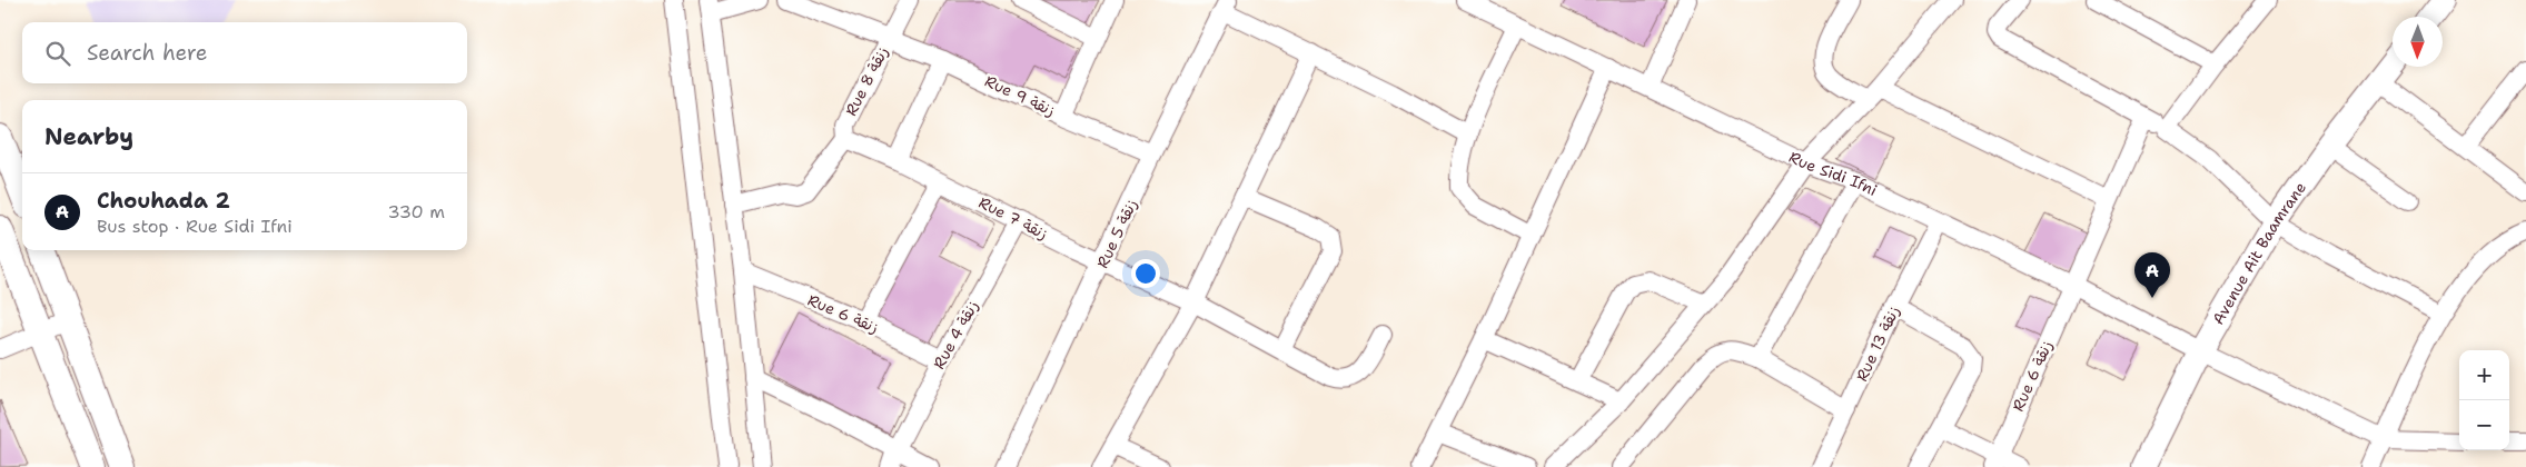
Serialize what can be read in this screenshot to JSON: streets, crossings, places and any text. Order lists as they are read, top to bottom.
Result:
{
  "streets": {
    "street": [
      "Rue 8 زنقة",
      "Rue 9 زنقة",
      "Rue Sidi Ifni",
      "Rue 7 زنقة",
      "Rue 5 زنقة",
      "Avenue Ait Baamrane",
      "Rue 6 زنقة",
      "Rue 4 زنقة",
      "Rue 13 زنقة"
    ]
  },
  "crossings": [
    ["Rue 8 زنقة", "Rue 9 زنقة"],
    ["Rue 8 زنقة", "Rue 7 زنقة"],
    ["Rue 9 زنقة", "Rue 5 زنقة"],
    ["Rue Sidi Ifni", "Avenue Ait Baamrane"],
    ["Rue Sidi Ifni", "Rue 6 زنقة"],
    ["Rue Sidi Ifni", "Rue 13 زنقة"],
    ["Rue 7 زنقة", "Rue 5 زنقة"],
    ["Rue 7 زنقة", "Rue 4 زنقة"],
    ["Rue 6 زنقة", "Rue 4 زنقة"]
  ],
  "north": "bottom",
  "page": {
    "search": "Search here",
    "heading": "Nearby",
    "list": [
      {
        "mark": "A",
        "name": "Chouhada 2",
        "note": "Bus stop · Rue Sidi Ifni",
        "value": "330 m"
      }
    ],
    "pins": "A",
    "map_buttons": ["+", "−"]
  }
}
